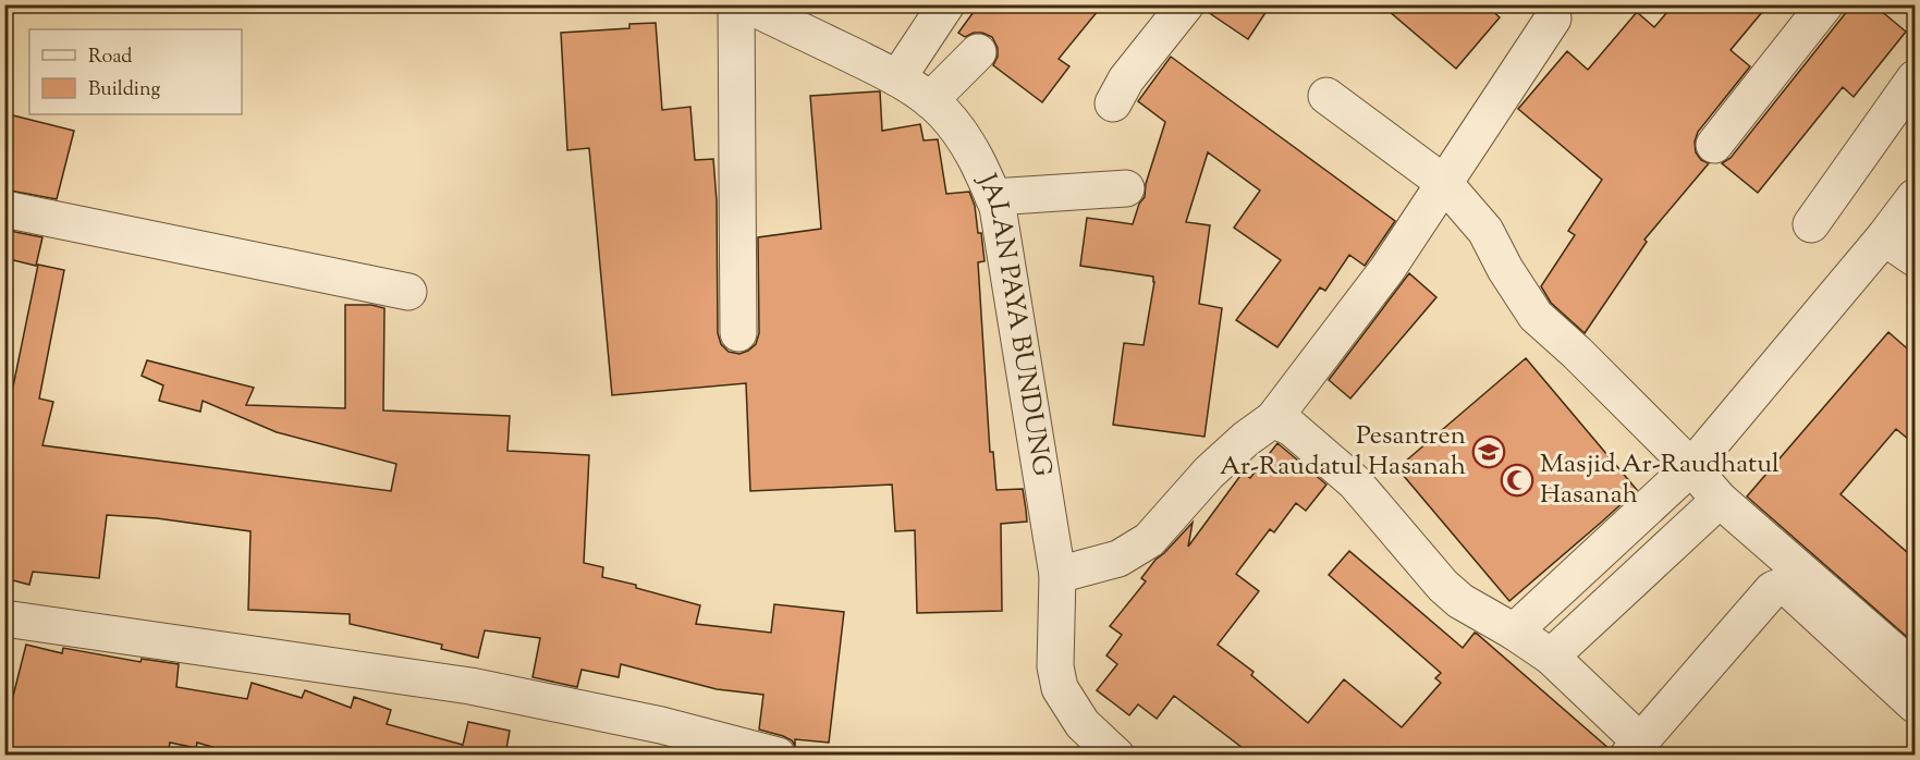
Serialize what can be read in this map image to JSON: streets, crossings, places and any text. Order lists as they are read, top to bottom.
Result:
{
  "streets": {
    "street": ["JALAN PAYA BUNDUNG"]
  },
  "places": {
    "school or university": ["Pesantren Ar-Raudatul Hasanah"],
    "mosque": ["Masjid Ar-Raudhatul Hasanah"]
  },
  "legend": ["Road", "Building"]
}
